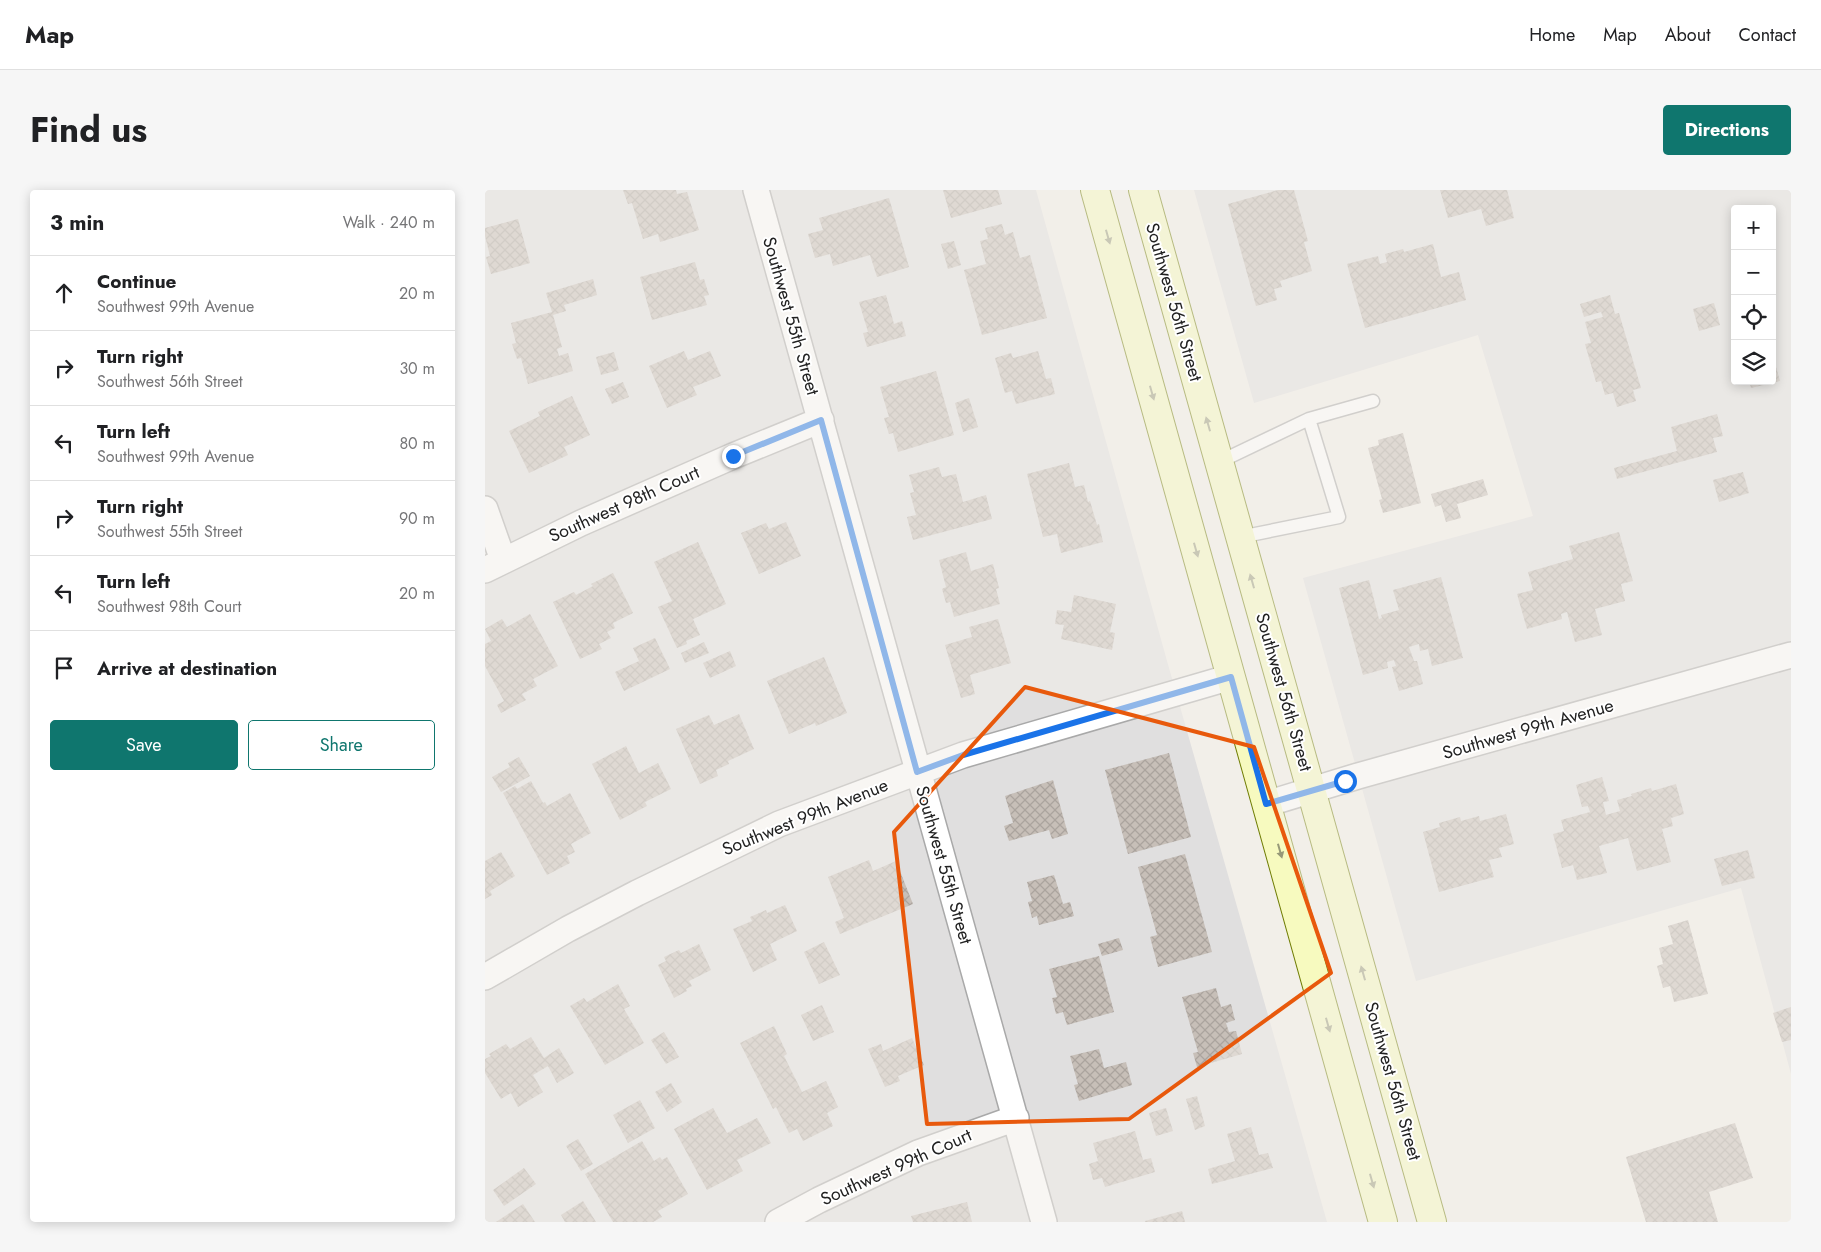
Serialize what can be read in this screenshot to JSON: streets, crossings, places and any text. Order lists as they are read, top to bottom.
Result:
{
  "streets": {
    "main road": ["Southwest 56th Street"],
    "street": [
      "Southwest 55th Street",
      "Southwest 98th Court",
      "Southwest 99th Avenue",
      "Southwest 99th Court"
    ]
  },
  "crossings": [
    ["Southwest 56th Street", "Southwest 99th Avenue"],
    ["Southwest 55th Street", "Southwest 98th Court"],
    ["Southwest 55th Street", "Southwest 99th Avenue"],
    ["Southwest 55th Street", "Southwest 99th Court"]
  ],
  "page": {
    "header": "Map",
    "nav": [
      "Home",
      "Map",
      "About",
      "Contact"
    ],
    "title": "Find us",
    "buttons": [
      "Directions",
      ["Save", "Share"]
    ],
    "heading": ["3 min", "Walk · 240 m"],
    "map_buttons": ["+", "−"],
    "list": [
      ["Continue", "Southwest 99th Avenue", "20 m"],
      ["Turn right", "Southwest 56th Street", "30 m"],
      ["Turn left", "Southwest 99th Avenue", "80 m"],
      ["Turn right", "Southwest 55th Street", "90 m"],
      ["Turn left", "Southwest 98th Court", "20 m"],
      "Arrive at destination"
    ]
  }
}
